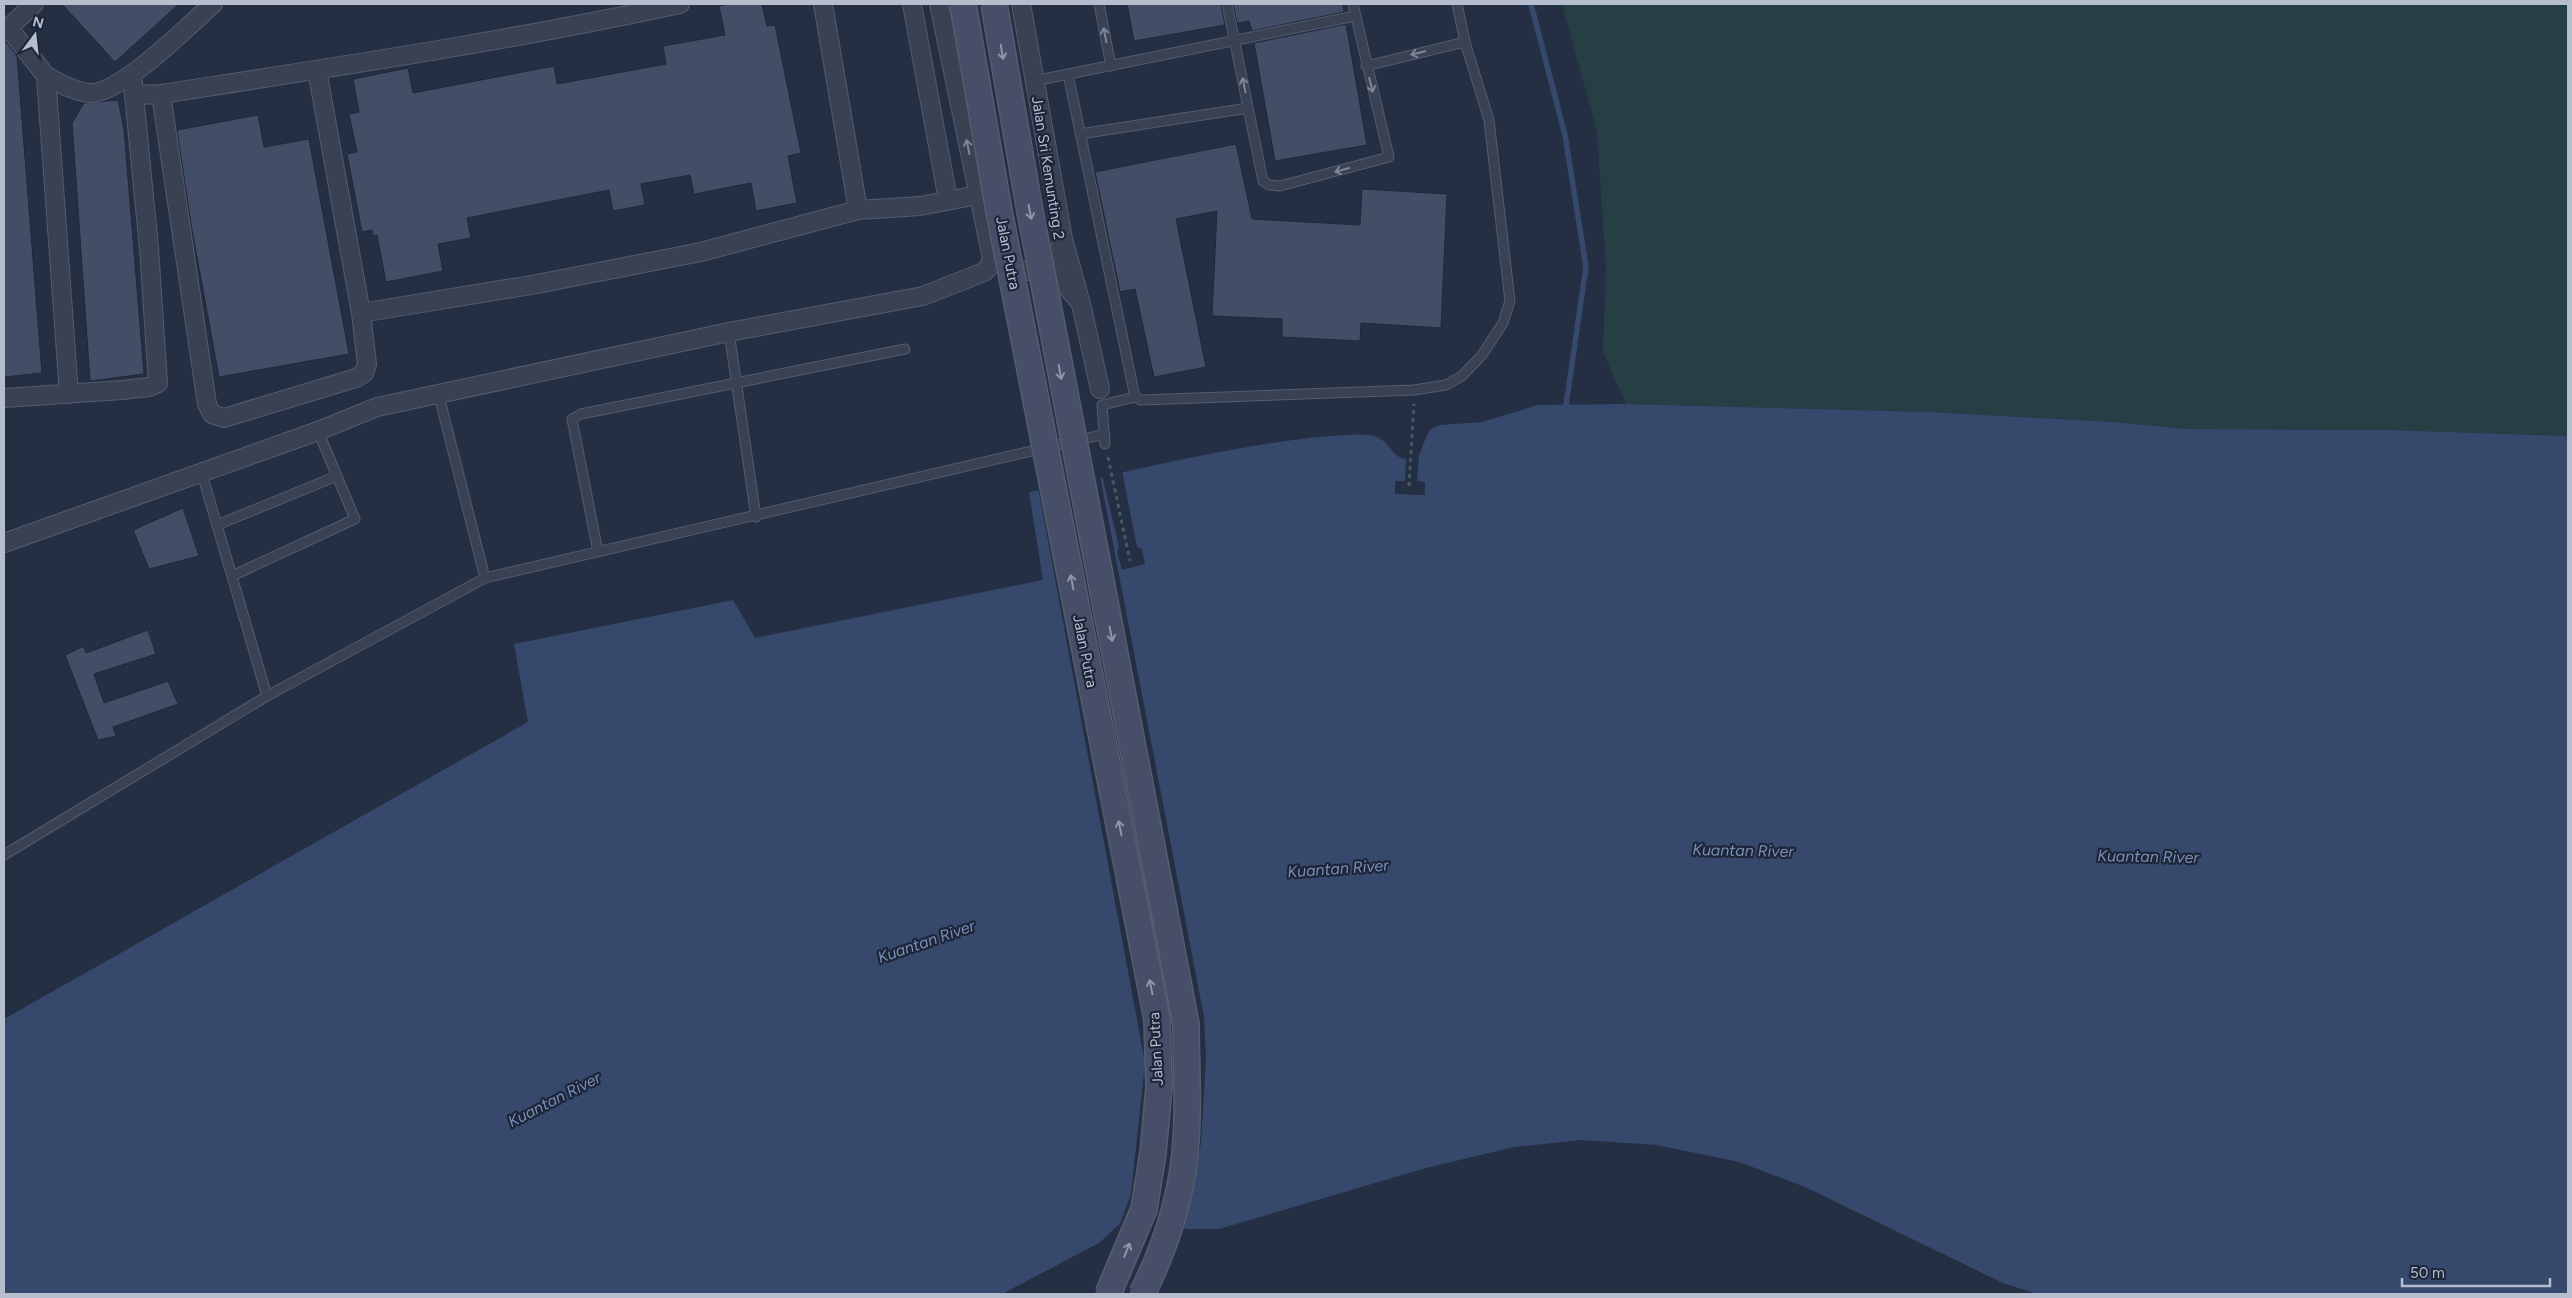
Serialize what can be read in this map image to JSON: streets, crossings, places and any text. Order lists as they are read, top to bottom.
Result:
{
  "streets": {
    "main road": ["Jalan Putra"],
    "street": ["Jalan Sri Kemunting 2"]
  },
  "water": ["Kuantan River"],
  "scale_bar": "50 m",
  "north": "top"
}
